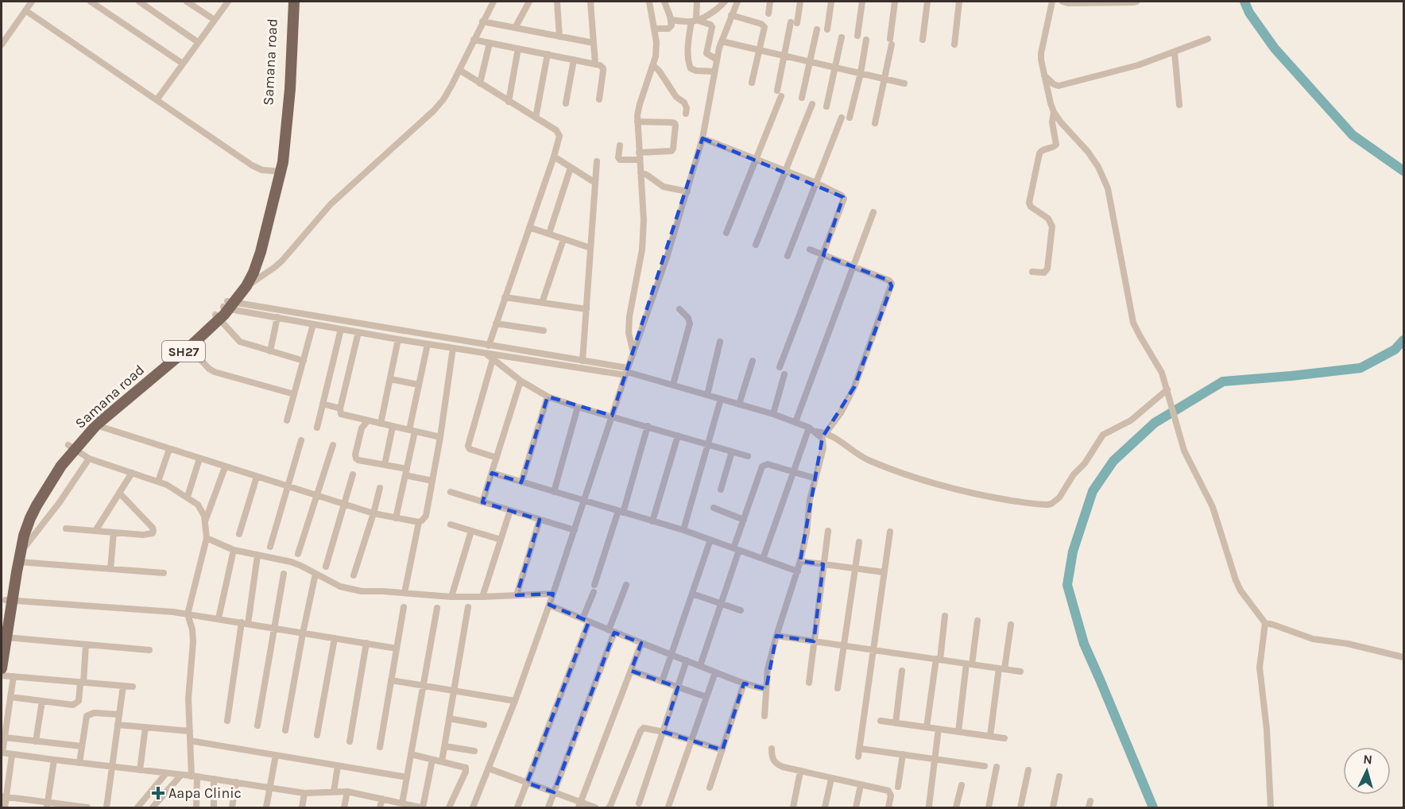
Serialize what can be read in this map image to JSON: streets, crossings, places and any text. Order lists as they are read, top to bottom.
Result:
{
  "streets": {
    "main road": ["Samana road", "SH27"]
  },
  "places": {
    "health": ["Aapa Clinic"]
  },
  "north": "top"
}
